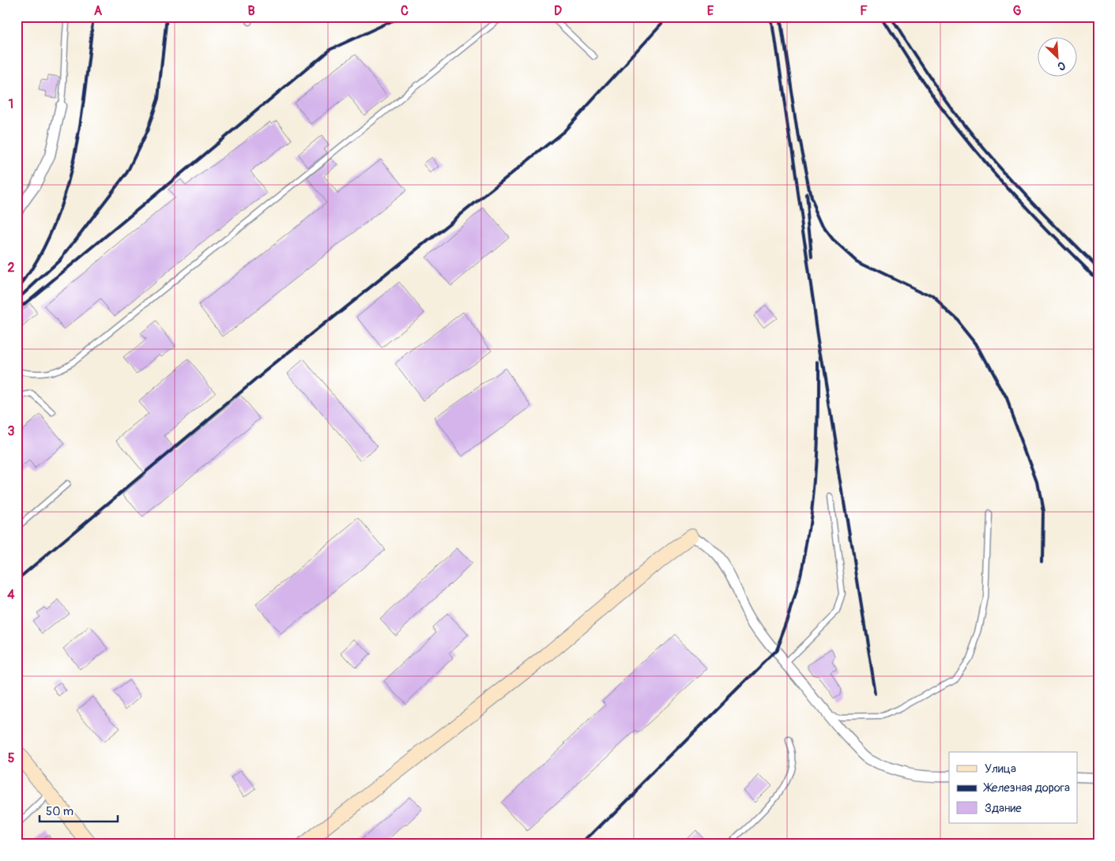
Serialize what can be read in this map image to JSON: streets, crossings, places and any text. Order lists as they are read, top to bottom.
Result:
{
  "legend": ["Улица", "Железная дорога", "Здание"],
  "scale_bar": "50 m",
  "north": "bottom right",
  "grid": {
    "columns": [
      "A",
      "B",
      "C",
      "D",
      "E",
      "F",
      "G"
    ],
    "rows": [
      "1",
      "2",
      "3",
      "4",
      "5"
    ]
  }
}
